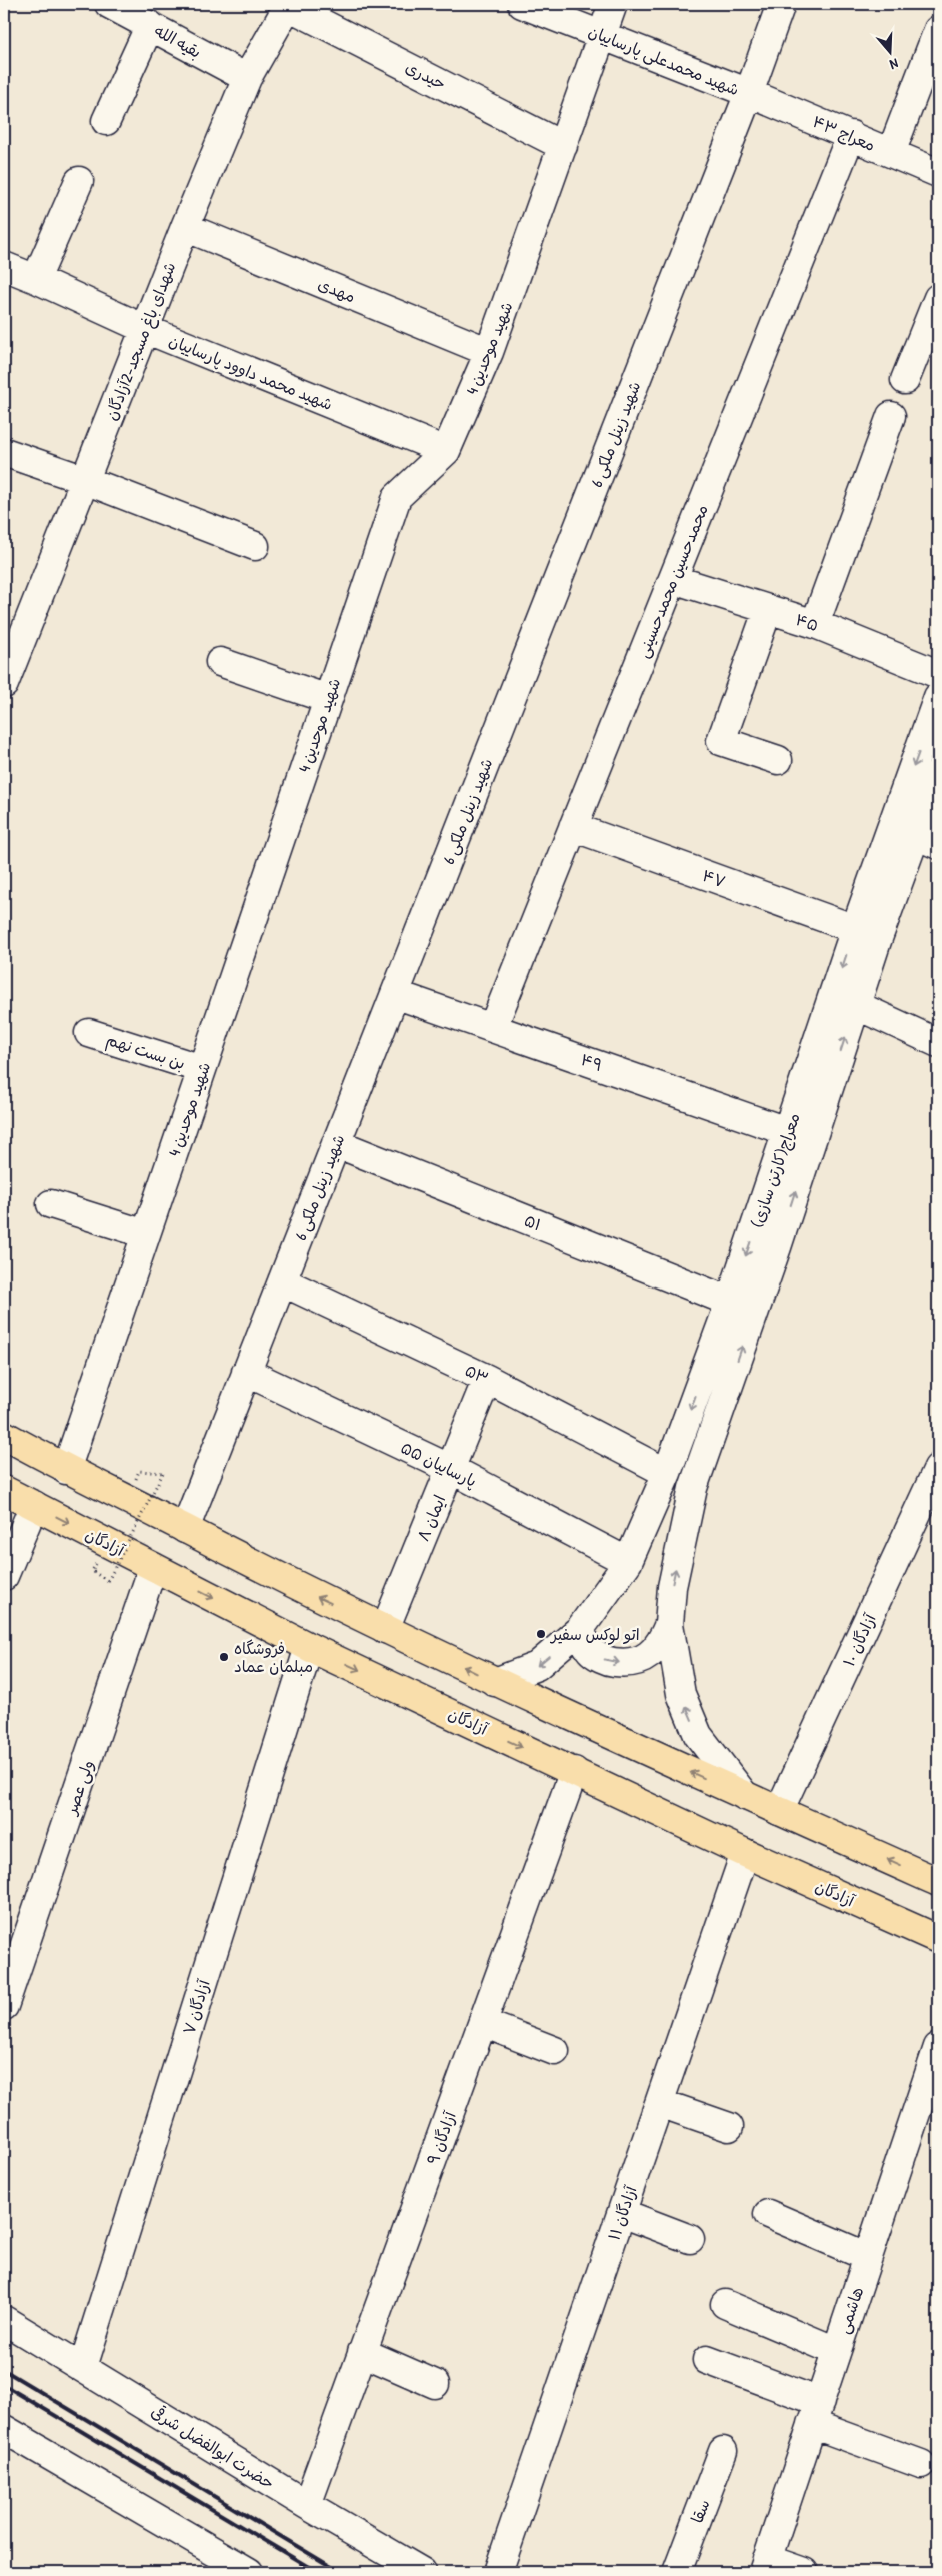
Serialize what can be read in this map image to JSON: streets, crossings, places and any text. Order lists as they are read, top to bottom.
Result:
{
  "streets": {
    "main road": ["آزادگان"],
    "street": [
      "بقیه الله",
      "شهید محمدعلی پارساییان",
      "حیدری",
      "معراج ۴۳",
      "مهدی",
      "شهدای‌ باغ مسجد-2آزادگان",
      "4 شهید موحدین",
      "شهید محمد داوود پارساییان",
      "6 شهید زینل ملکی",
      "محمدحسین محمدحسینی",
      "۴۵",
      "۴۷",
      "بن بست نهم",
      "۴۹",
      "معراج(کارتن سازی)",
      "۵۱",
      "۵۳",
      "پارساییان ۵۵",
      "۸ ایمان",
      "۱۰ آزادگان",
      "ولی عصر",
      "۷ آزادگان",
      "۹ آزادگان",
      "۱۱ آزادگان",
      "هاشمی",
      "حضرت ابوالفضل شرقی",
      "سقا"
    ]
  },
  "crossings": [
    ["بقیه الله", "شهدای‌ باغ مسجد-2آزادگان"],
    ["شهید محمدعلی پارساییان", "معراج ۴۳"],
    ["شهید محمدعلی پارساییان", "4 شهید موحدین"],
    ["شهید محمدعلی پارساییان", "6 شهید زینل ملکی"],
    ["حیدری", "شهدای‌ باغ مسجد-2آزادگان"],
    ["حیدری", "4 شهید موحدین"],
    ["معراج ۴۳", "6 شهید زینل ملکی"],
    ["معراج ۴۳", "محمدحسین محمدحسینی"],
    ["مهدی", "شهدای‌ باغ مسجد-2آزادگان"],
    ["مهدی", "4 شهید موحدین"],
    ["شهدای‌ باغ مسجد-2آزادگان", "شهید محمد داوود پارساییان"],
    ["4 شهید موحدین", "شهید محمد داوود پارساییان"],
    ["4 شهید موحدین", "بن بست نهم"],
    ["6 شهید زینل ملکی", "۴۹"],
    ["6 شهید زینل ملکی", "۵۱"],
    ["6 شهید زینل ملکی", "۵۳"],
    ["6 شهید زینل ملکی", "پارساییان ۵۵"],
    ["محمدحسین محمدحسینی", "۴۵"],
    ["محمدحسین محمدحسینی", "۴۷"],
    ["محمدحسین محمدحسینی", "۴۹"],
    ["۴۷", "معراج(کارتن سازی)"],
    ["۴۹", "معراج(کارتن سازی)"],
    ["معراج(کارتن سازی)", "۵۱"],
    ["معراج(کارتن سازی)", "۵۳"],
    ["معراج(کارتن سازی)", "پارساییان ۵۵"],
    ["۵۳", "۸ ایمان"],
    ["پارساییان ۵۵", "۸ ایمان"],
    ["آزادگان", "ولی عصر"],
    ["آزادگان", "۷ آزادگان"],
    ["آزادگان", "۹ آزادگان"],
    ["آزادگان", "۱۱ آزادگان"],
    ["۷ آزادگان", "حضرت ابوالفضل شرقی"],
    ["۹ آزادگان", "حضرت ابوالفضل شرقی"]
  ],
  "places": ["اتو لوکس سفیر", "فروشگاه مبلمان عماد"],
  "north": "bottom"
}
